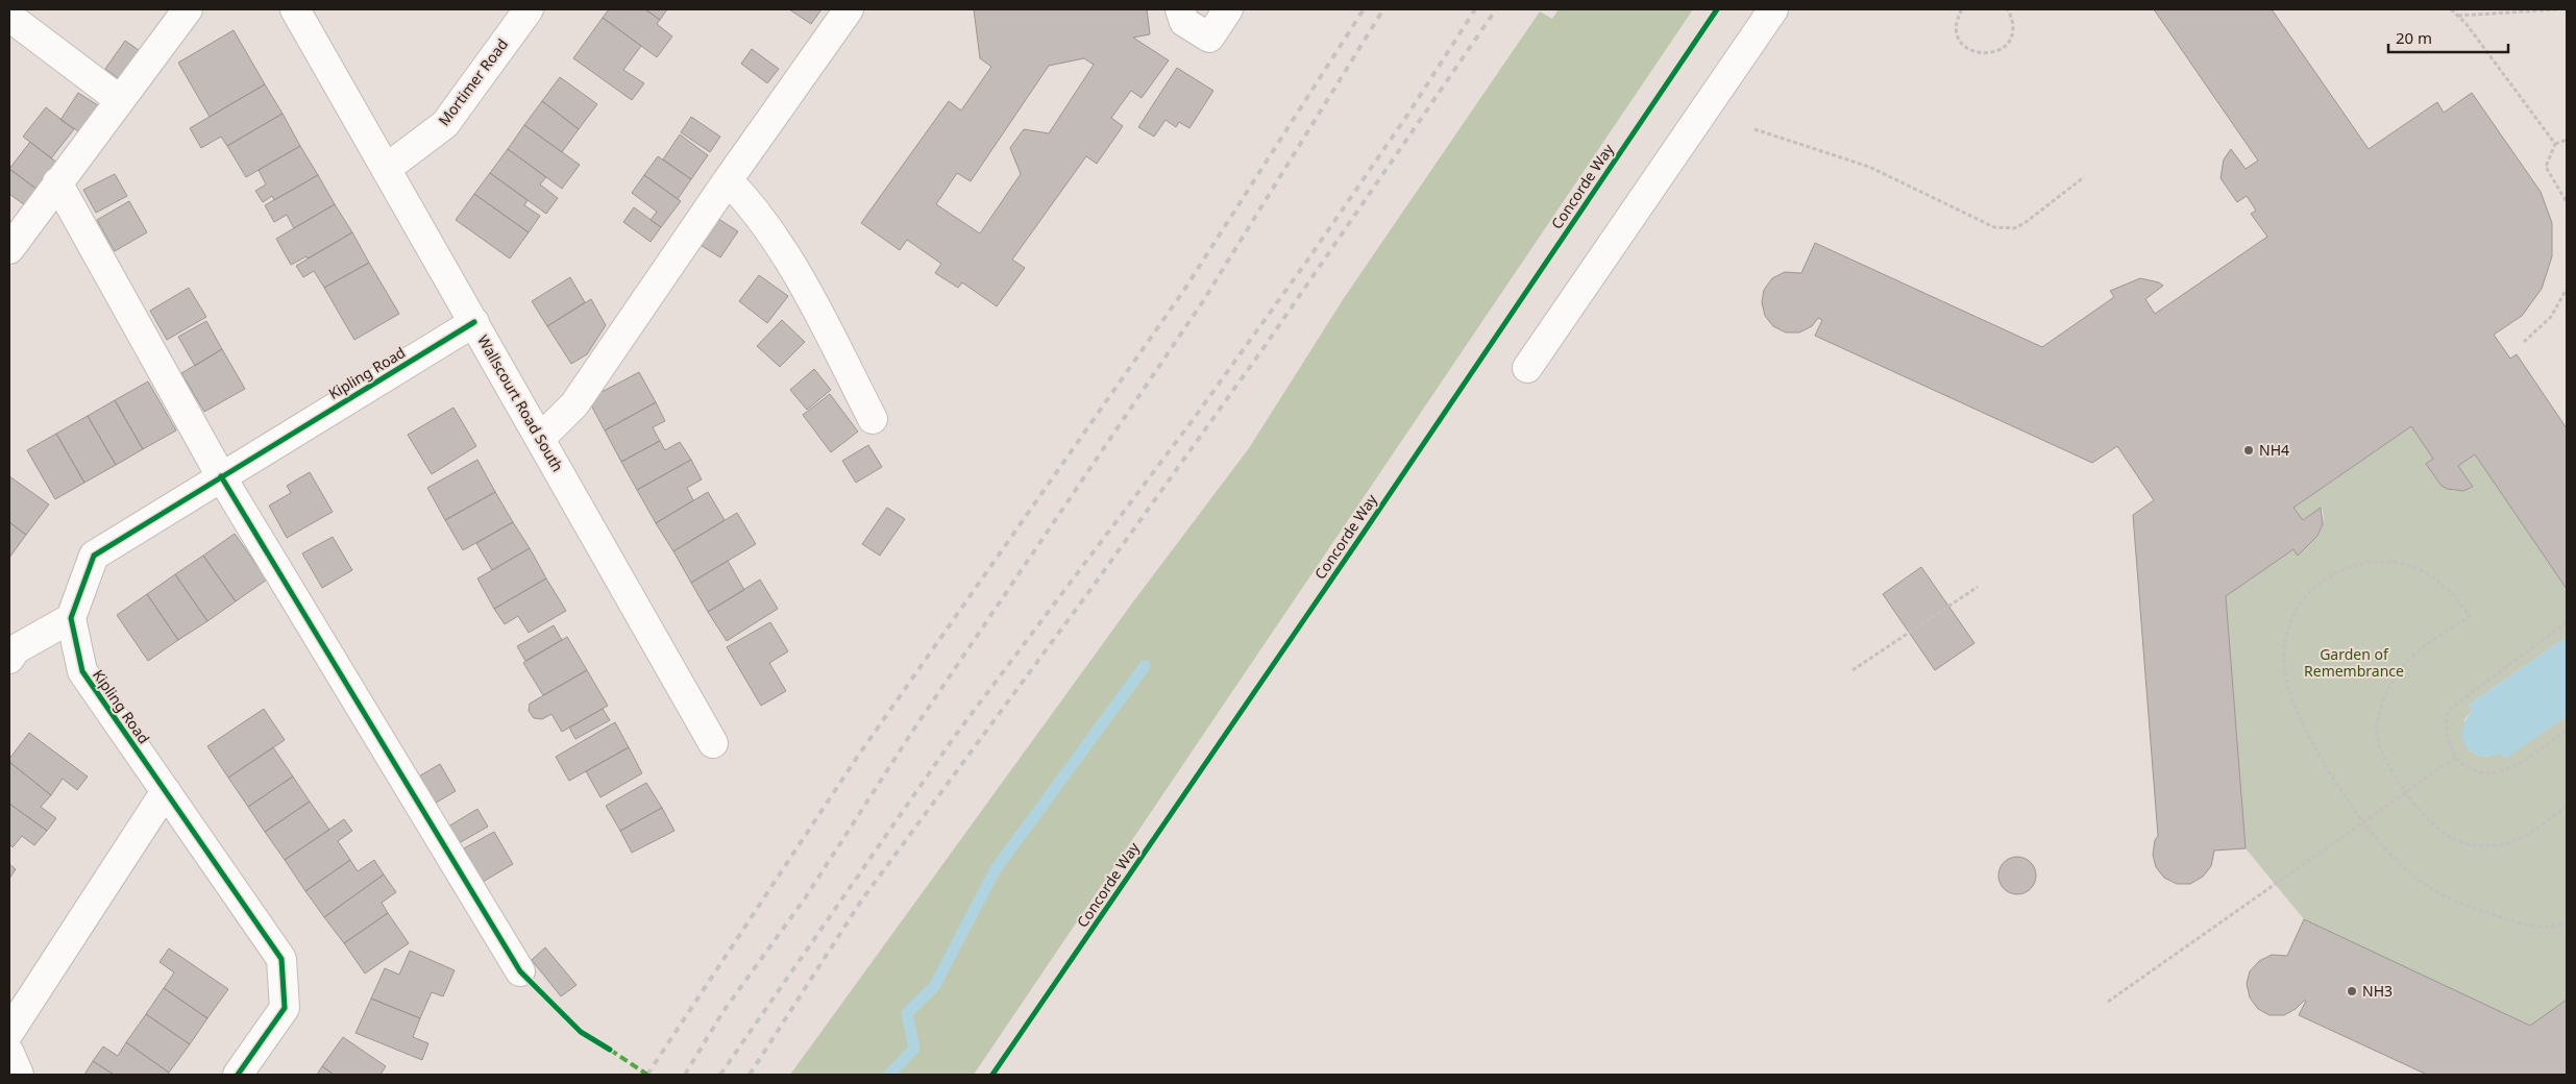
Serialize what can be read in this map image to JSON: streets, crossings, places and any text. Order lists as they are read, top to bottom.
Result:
{
  "streets": {
    "street": ["Mortimer Road", "Kipling Road", "Wallscourt Road South"],
    "cycle path": ["Concorde Way"]
  },
  "crossings": [
    ["Mortimer Road", "Wallscourt Road South"],
    ["Kipling Road", "Wallscourt Road South"]
  ],
  "parks": ["Garden of Remembrance"],
  "places": ["NH4", "NH3"],
  "scale_bar": "20 m"
}
